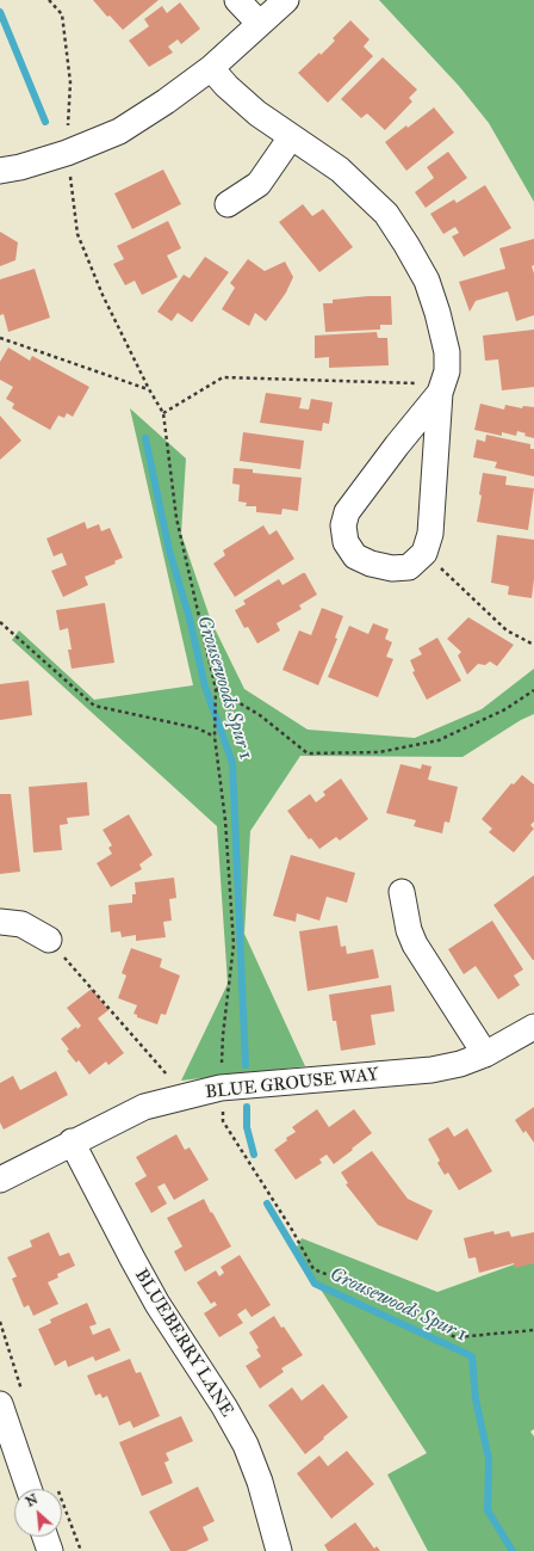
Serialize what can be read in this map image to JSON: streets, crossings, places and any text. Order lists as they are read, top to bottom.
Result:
{
  "streets": {
    "street": ["BLUE GROUSE WAY", "BLUEBERRY LANE"]
  },
  "crossings": [
    ["BLUE GROUSE WAY", "BLUEBERRY LANE"]
  ],
  "water": ["Grousewoods Spur 1"],
  "north": "top left"
}
